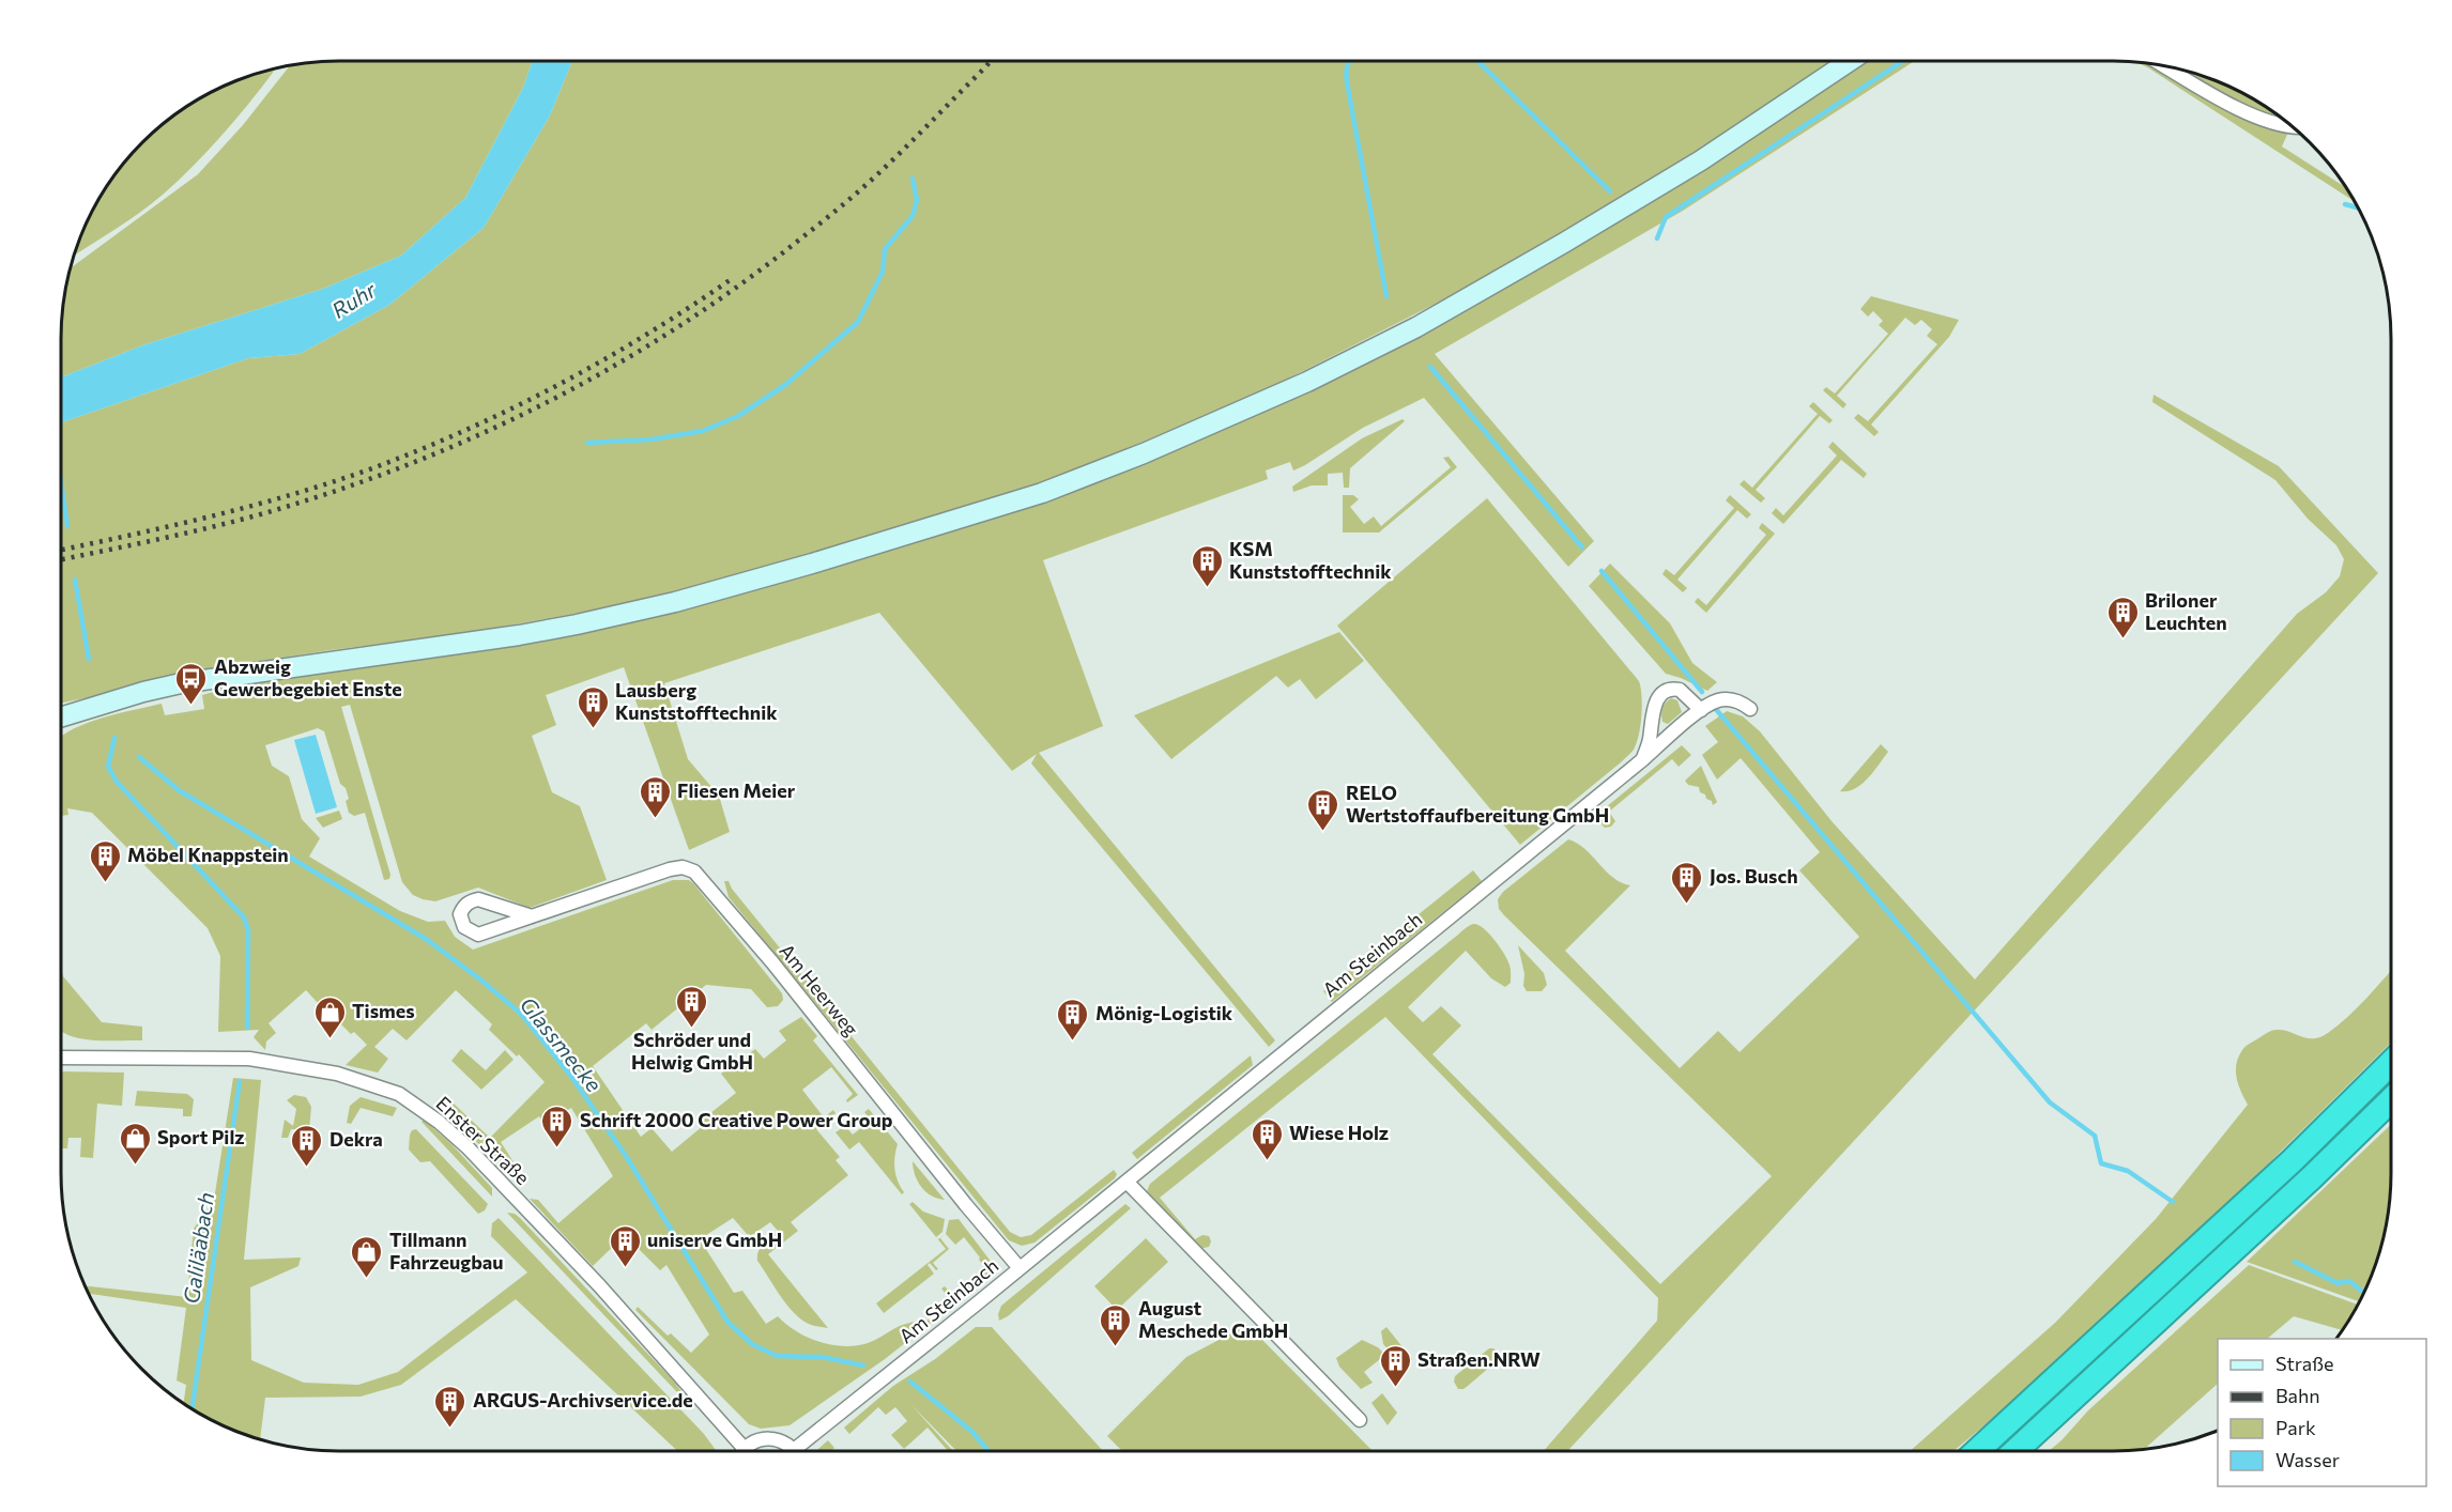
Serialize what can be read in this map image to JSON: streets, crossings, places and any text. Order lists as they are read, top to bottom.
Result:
{
  "streets": {
    "street": ["Am Steinbach", "Am Heerweg", "Enster Straße"]
  },
  "crossings": [
    ["Am Steinbach", "Am Heerweg"]
  ],
  "water": ["Ruhr", "Glassmecke", "Galiläabach"],
  "places": {
    "building": [
      "KSM Kunststofftechnik",
      "Briloner Leuchten",
      "Lausberg Kunststofftechnik",
      "Fliesen Meier",
      "RELO Wertstoffaufbereitung GmbH",
      "Möbel Knappstein",
      "Jos. Busch",
      "Schröder und Helwig GmbH",
      "Mönig-Logistik",
      "Schrift 2000 Creative Power Group",
      "Wiese Holz",
      "Dekra",
      "uniserve GmbH",
      "August Meschede GmbH",
      "Straßen.NRW",
      "ARGUS-Archivservice.de"
    ],
    "bus stop": ["Abzweig Gewerbegebiet Enste"],
    "shop": ["Tismes", "Sport Pilz", "Tillmann Fahrzeugbau"]
  },
  "legend": [
    "Straße",
    "Bahn",
    "Park",
    "Wasser"
  ]
}
